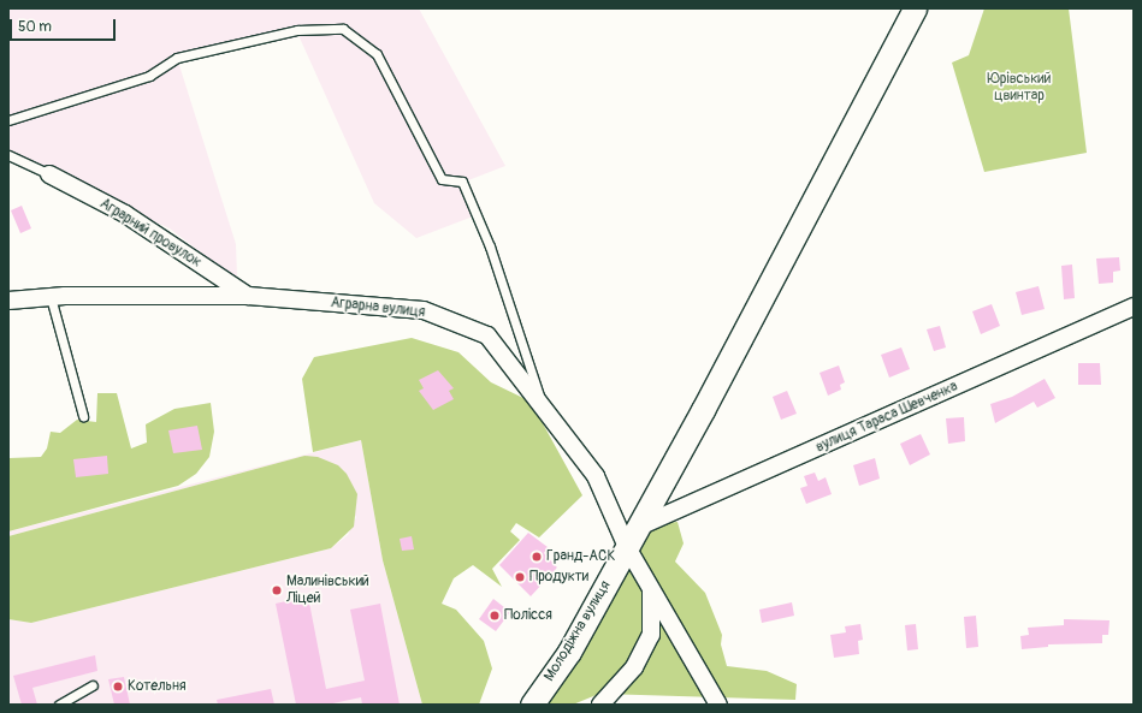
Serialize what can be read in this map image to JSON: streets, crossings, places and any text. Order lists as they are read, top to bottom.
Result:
{
  "streets": {
    "street": [
      "Аграрний провулок",
      "Аграрна вулиця",
      "вулиця Тараса Шевченка",
      "Молодіжна вулиця"
    ]
  },
  "crossings": [
    ["Аграрний провулок", "Аграрна вулиця"],
    ["Аграрна вулиця", "Молодіжна вулиця"],
    ["вулиця Тараса Шевченка", "Молодіжна вулиця"]
  ],
  "parks": ["Юрівський цвинтар"],
  "places": [
    "Гранд-АСК",
    "Продукти",
    "Малинівський Ліцей",
    "Полісся",
    "Котельня"
  ],
  "scale_bar": "50 m"
}
